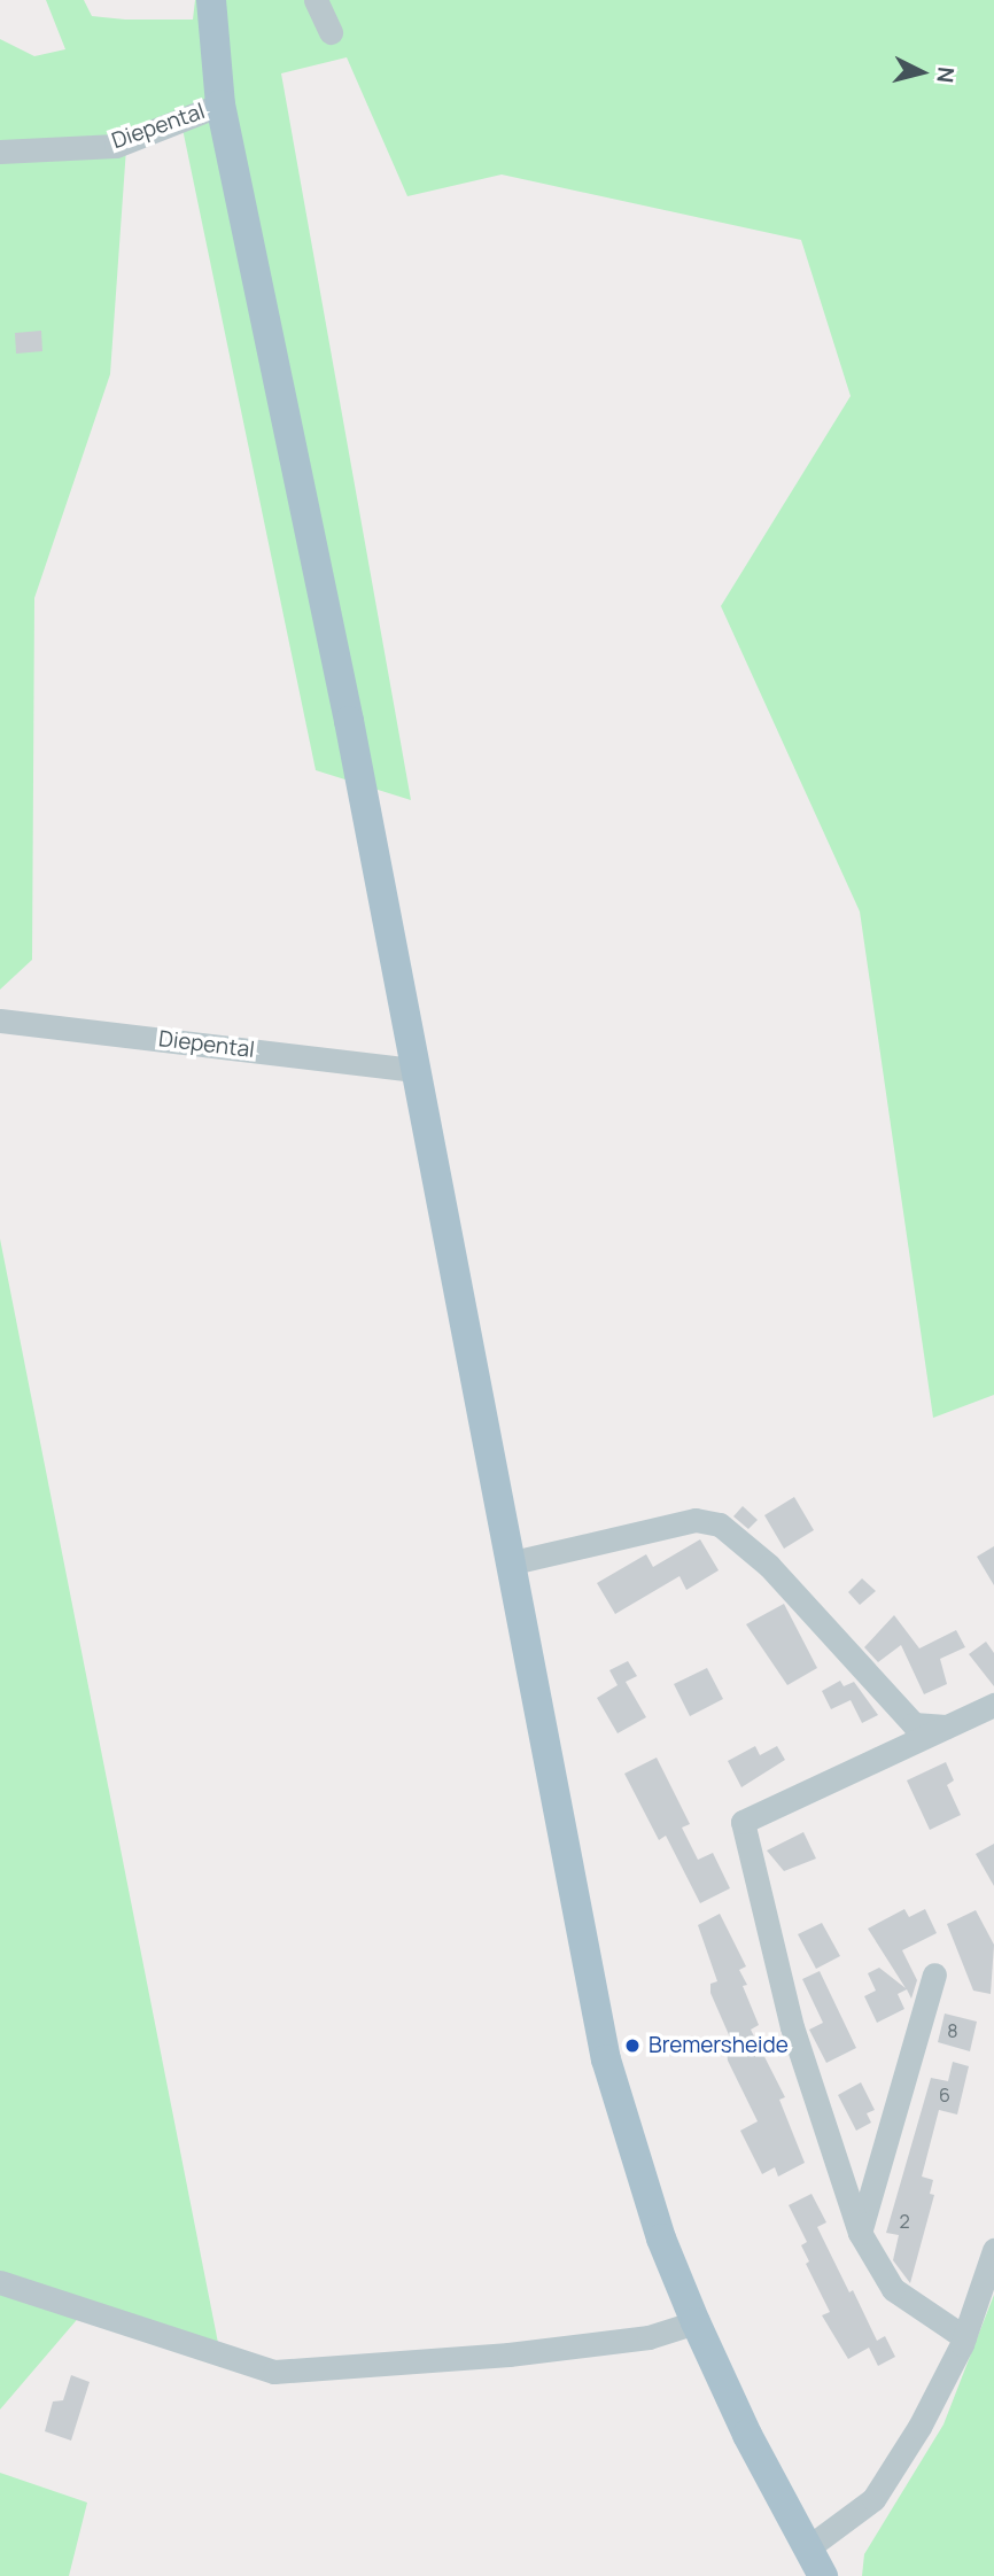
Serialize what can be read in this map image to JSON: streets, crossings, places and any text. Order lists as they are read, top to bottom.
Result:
{
  "streets": {
    "street": ["Diepental"]
  },
  "places": ["Bremersheide"],
  "house_numbers": ["8", "6", "2"],
  "north": "right"
}
